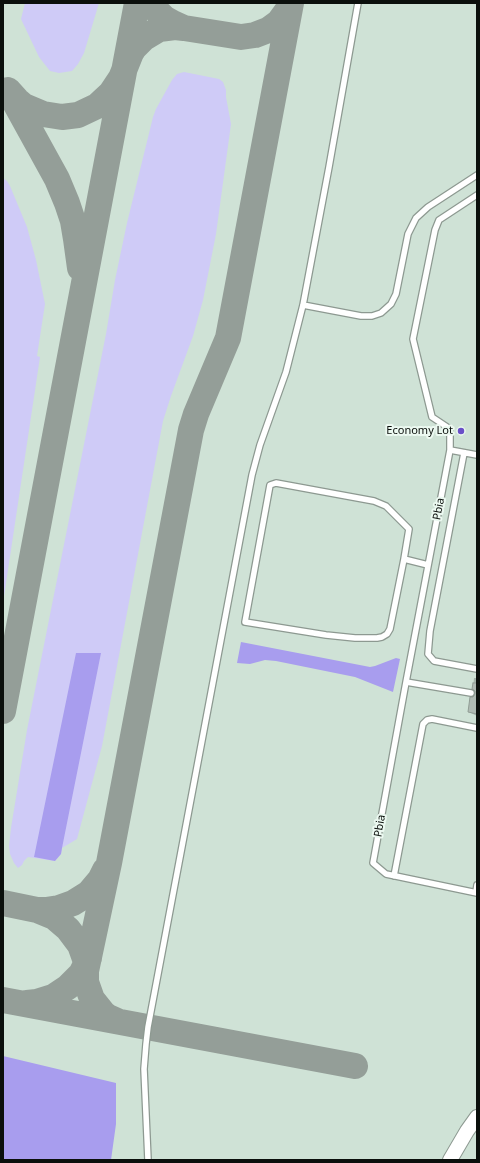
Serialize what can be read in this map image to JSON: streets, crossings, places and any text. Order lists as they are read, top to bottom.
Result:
{
  "streets": {
    "lane": ["Pbia"]
  },
  "places": ["Economy Lot"]
}
